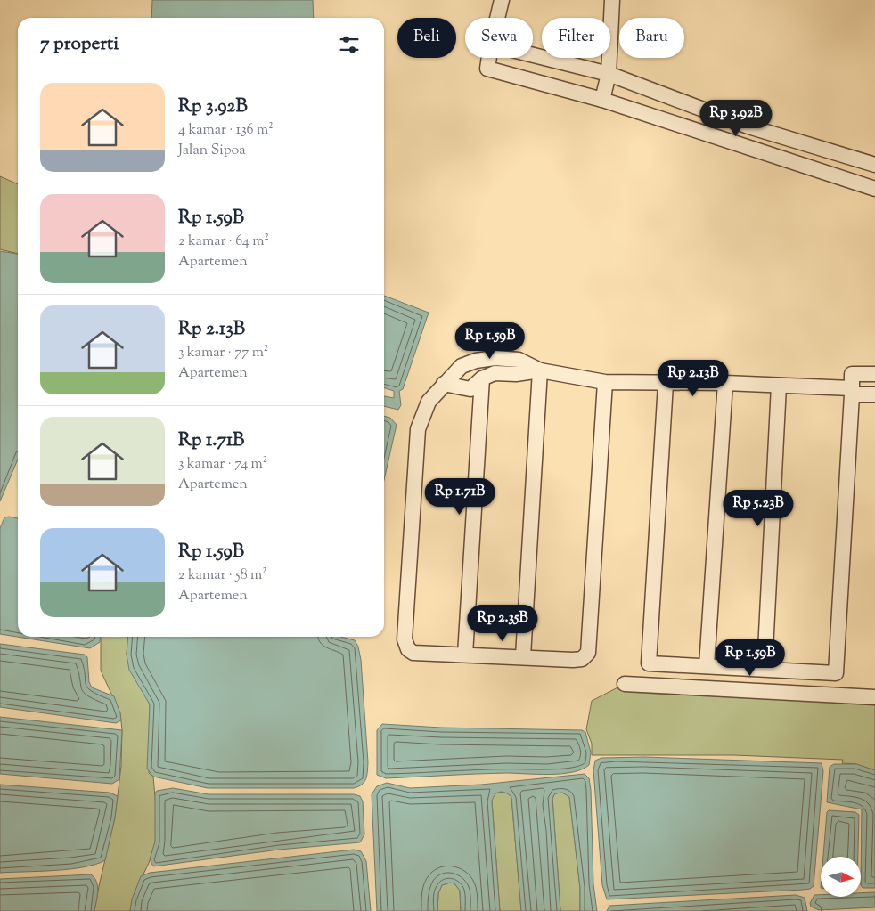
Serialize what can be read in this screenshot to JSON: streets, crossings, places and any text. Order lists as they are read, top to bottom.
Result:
{
  "north": "right",
  "page": {
    "chip": [
      "Beli",
      "Sewa",
      "Filter",
      "Baru"
    ],
    "heading": "7 properti",
    "list": [
      {
        "name": "Rp 3.92B",
        "note": "4 kamar · 136 m² · Jalan Sipoa"
      },
      {
        "name": "Rp 1.59B",
        "note": "2 kamar · 64 m² · Apartemen"
      },
      {
        "name": "Rp 2.13B",
        "note": "3 kamar · 77 m² · Apartemen"
      },
      {
        "name": "Rp 1.71B",
        "note": "3 kamar · 74 m² · Apartemen"
      },
      {
        "name": "Rp 1.59B",
        "note": "2 kamar · 58 m² · Apartemen"
      }
    ],
    "price": [
      "Rp 3.92B",
      "Rp 1.59B",
      "Rp 2.13B",
      "Rp 1.71B",
      "Rp 5.23B",
      "Rp 2.35B",
      "Rp 1.59B"
    ]
  }
}
